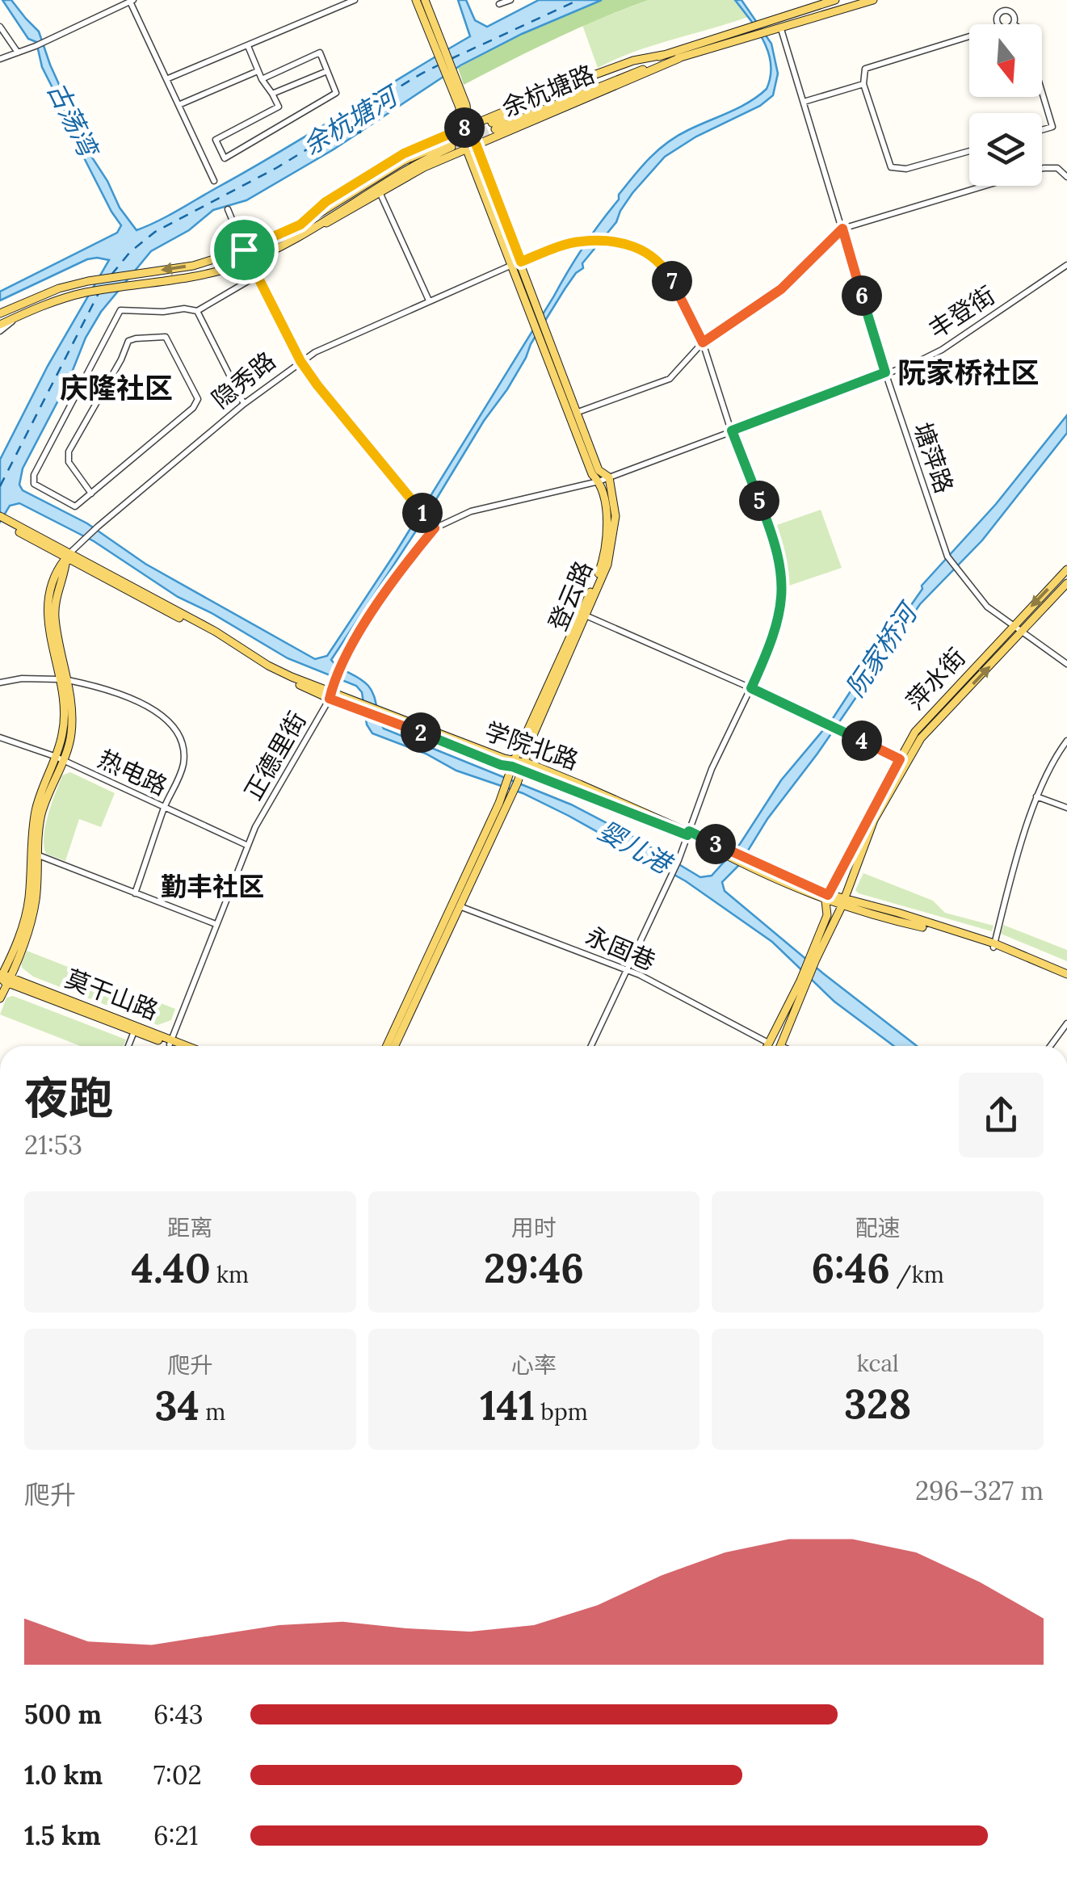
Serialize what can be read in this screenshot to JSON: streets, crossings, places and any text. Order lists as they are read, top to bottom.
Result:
{
  "streets": {
    "main road": [
      "余杭塘路",
      "隐秀路",
      "登云路",
      "萍水街",
      "学院北路",
      "莫干山路"
    ],
    "street": [
      "丰登街",
      "塘萍路",
      "正德里街",
      "热电路",
      "永固巷"
    ]
  },
  "crossings": [
    ["余杭塘路", "塘萍路"],
    ["余杭塘路", "登云路"],
    ["丰登街", "塘萍路"],
    ["丰登街", "登云路"],
    ["丰登街", "正德里街"],
    ["隐秀路", "登云路"],
    ["隐秀路", "学院北路"],
    ["隐秀路", "热电路"],
    ["隐秀路", "莫干山路"],
    ["塘萍路", "萍水街"],
    ["登云路", "学院北路"],
    ["登云路", "正德里街"],
    ["登云路", "永固巷"],
    ["萍水街", "学院北路"],
    ["萍水街", "永固巷"],
    ["学院北路", "正德里街"],
    ["正德里街", "热电路"],
    ["正德里街", "莫干山路"]
  ],
  "districts": ["阮家桥社区", "庆隆社区", "勤丰社区"],
  "water": [
    "古荡湾",
    "余杭塘河",
    "阮家桥河",
    "婴儿港"
  ],
  "north": "bottom",
  "page": {
    "pins": [
      "8",
      "7",
      "6",
      "5",
      "1",
      "2",
      "4",
      "3"
    ],
    "heading": ["夜跑", "21:53"],
    "stats": [
      ["距离", "4.40 km"],
      ["用时", "29:46"],
      ["配速", "6:46 /km"],
      ["爬升", "34 m"],
      ["心率", "141 bpm"],
      ["kcal", "328"]
    ],
    "chart": ["爬升", "296–327 m"],
    "list": [
      {
        "name": "500 m",
        "note": "6:43"
      },
      {
        "name": "1.0 km",
        "note": "7:02"
      },
      {
        "name": "1.5 km",
        "note": "6:21"
      }
    ]
  }
}
